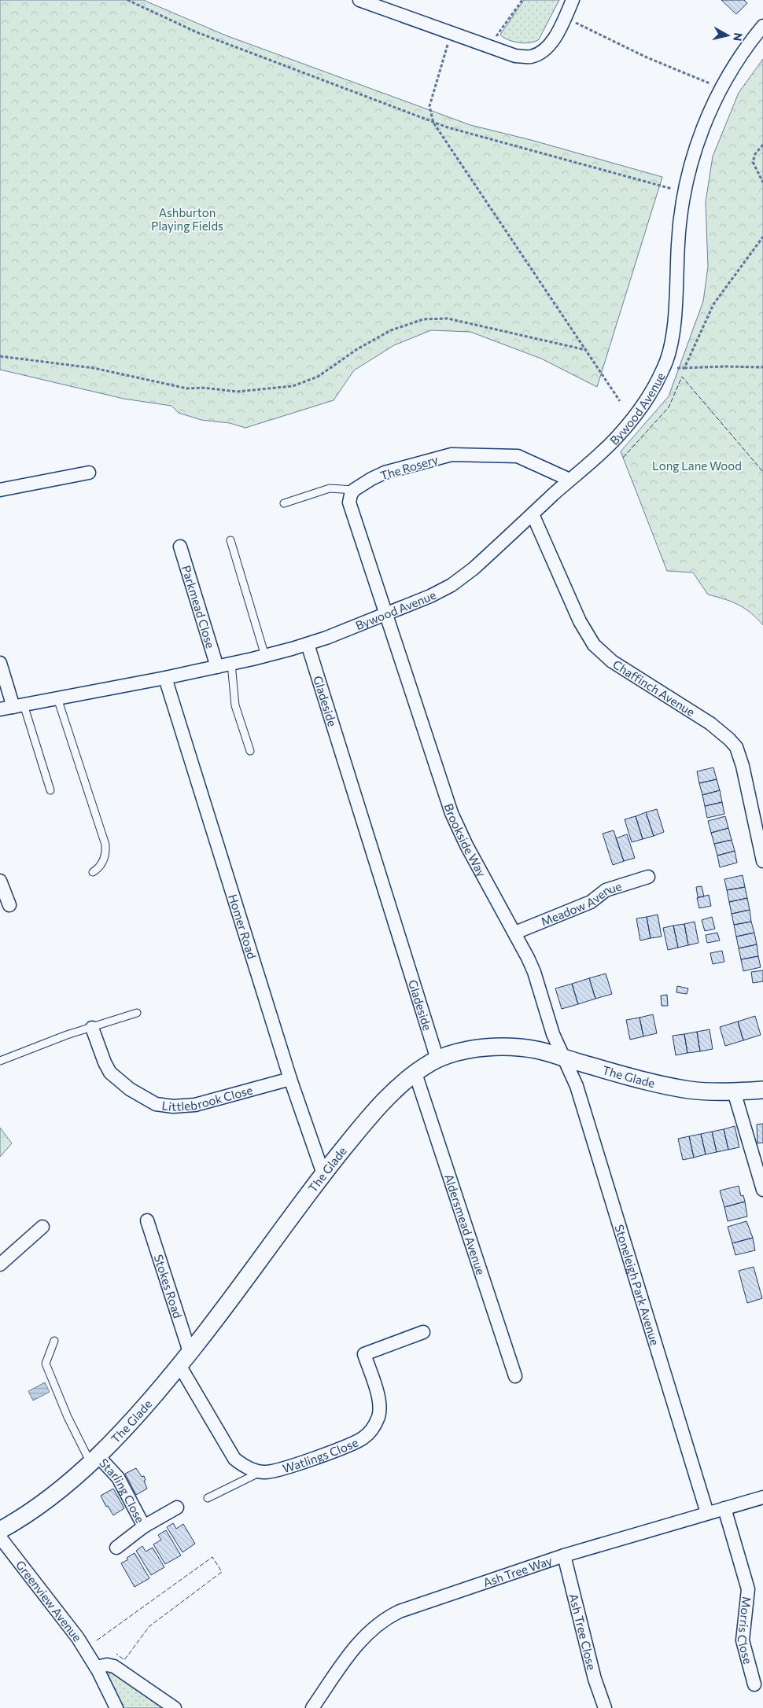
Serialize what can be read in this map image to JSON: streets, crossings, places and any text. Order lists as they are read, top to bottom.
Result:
{
  "streets": {
    "street": [
      "Bywood Avenue",
      "The Rosery",
      "Parkmead Close",
      "Chaffinch Avenue",
      "Gladeside",
      "Brookside Way",
      "Meadow Avenue",
      "Homer Road",
      "The Glade",
      "Littlebrook Close",
      "Aldersmead Avenue",
      "Stoneleigh Park Avenue",
      "Stokes Road",
      "Watlings Close",
      "Starling Close",
      "Ash Tree Way",
      "Greenview Avenue",
      "Morris Close",
      "Ash Tree Close"
    ]
  },
  "crossings": [
    ["Bywood Avenue", "The Rosery"],
    ["Bywood Avenue", "Chaffinch Avenue"],
    ["Bywood Avenue", "Gladeside"],
    ["Bywood Avenue", "Brookside Way"],
    ["Gladeside", "The Glade"],
    ["Brookside Way", "Meadow Avenue"],
    ["Brookside Way", "The Glade"],
    ["Brookside Way", "Stoneleigh Park Avenue"],
    ["Homer Road", "The Glade"],
    ["Homer Road", "Littlebrook Close"],
    ["The Glade", "Aldersmead Avenue"],
    ["The Glade", "Stoneleigh Park Avenue"],
    ["The Glade", "Stokes Road"],
    ["The Glade", "Starling Close"],
    ["Stoneleigh Park Avenue", "Ash Tree Way"],
    ["Ash Tree Way", "Morris Close"],
    ["Ash Tree Way", "Ash Tree Close"]
  ],
  "parks": ["Ashburton Playing Fields", "Long Lane Wood"],
  "north": "right"
}
